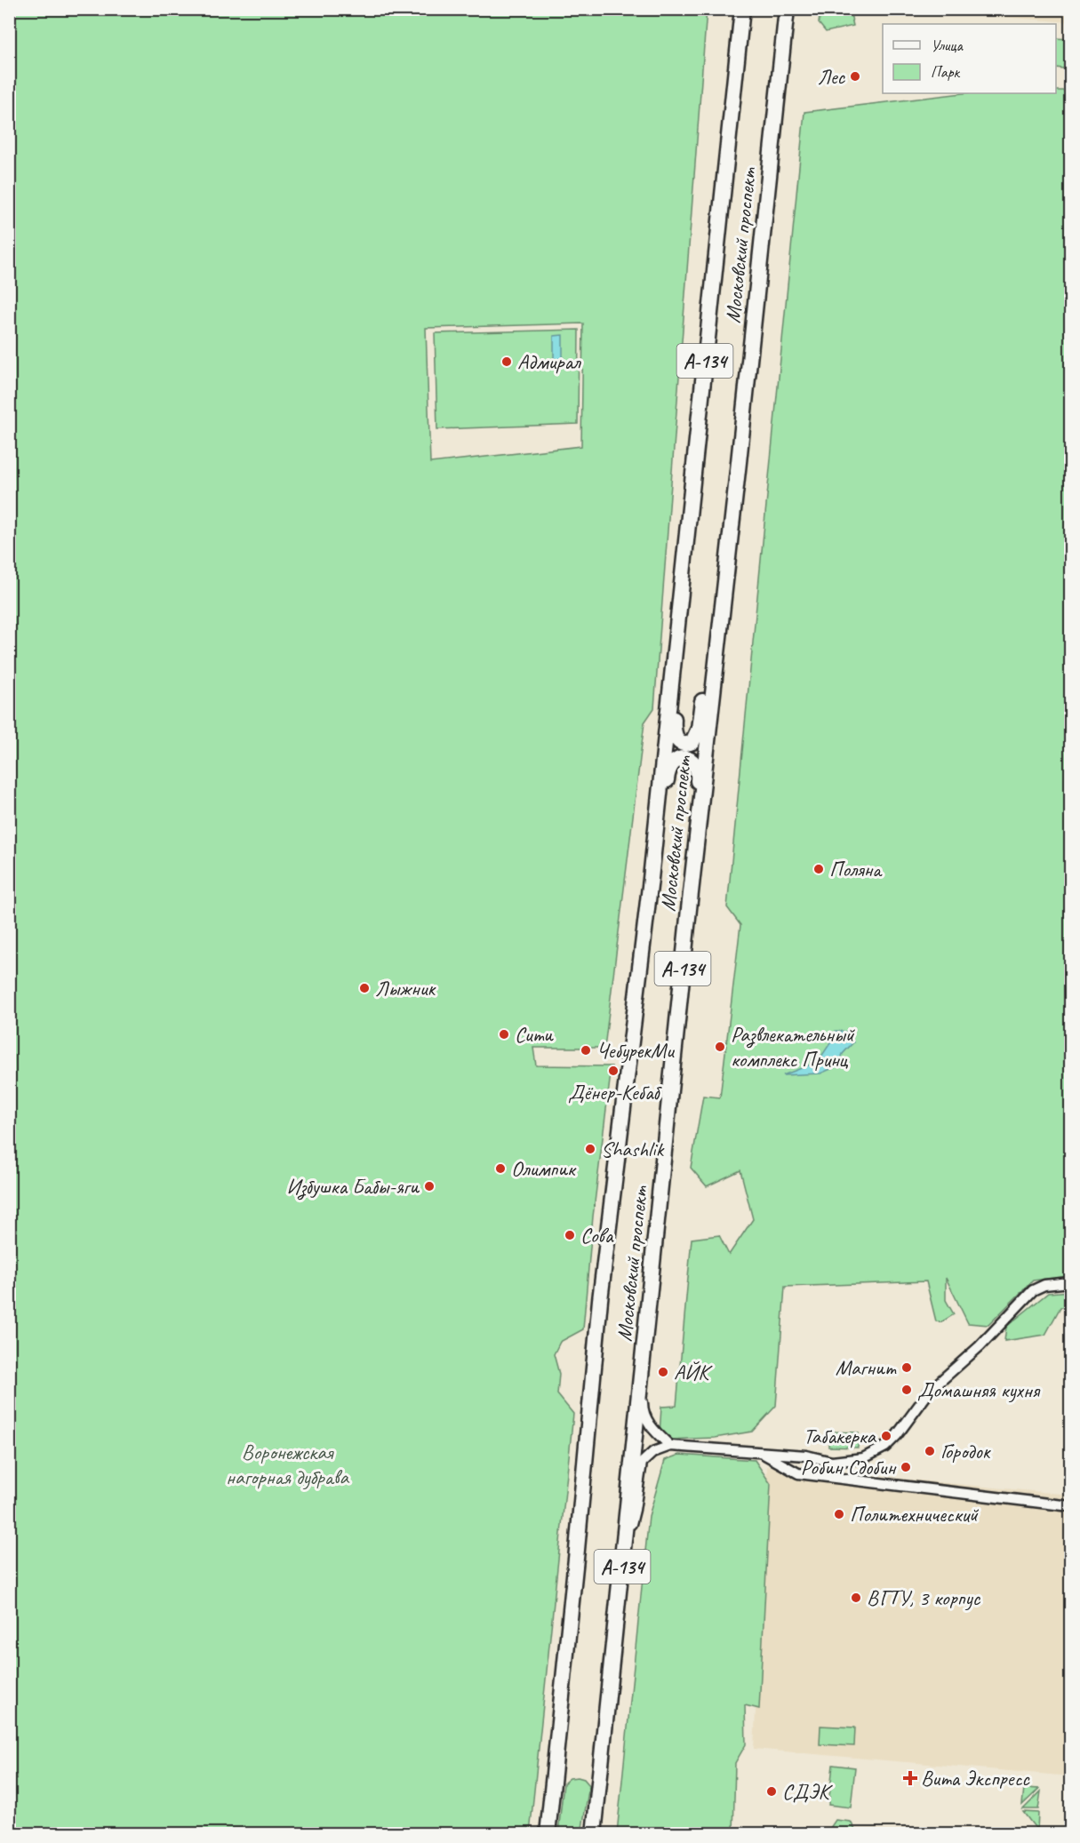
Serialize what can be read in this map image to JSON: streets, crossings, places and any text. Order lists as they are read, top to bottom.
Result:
{
  "streets": {
    "highway": ["Московский проспект", "А-134"]
  },
  "parks": ["Воронежская нагорная дубрава"],
  "places": {
    "other": [
      "Лес",
      "Адмирал",
      "Поляна",
      "Лыжник",
      "Сити",
      "Развлекательный комплекс Принц",
      "ЧебурекМи",
      "Дёнер-Кебаб",
      "Shashlik",
      "Олимпик",
      "Избушка Бабы-яги",
      "Сова",
      "Магнит",
      "АЙК",
      "Домашняя кухня",
      "Табакерка",
      "Городок",
      "Робин Сдобин",
      "Политехнический",
      "ВГТУ, 3 корпус",
      "СДЭК"
    ],
    "health": ["Вита Экспресс"]
  },
  "legend": ["Улица", "Парк"]
}
